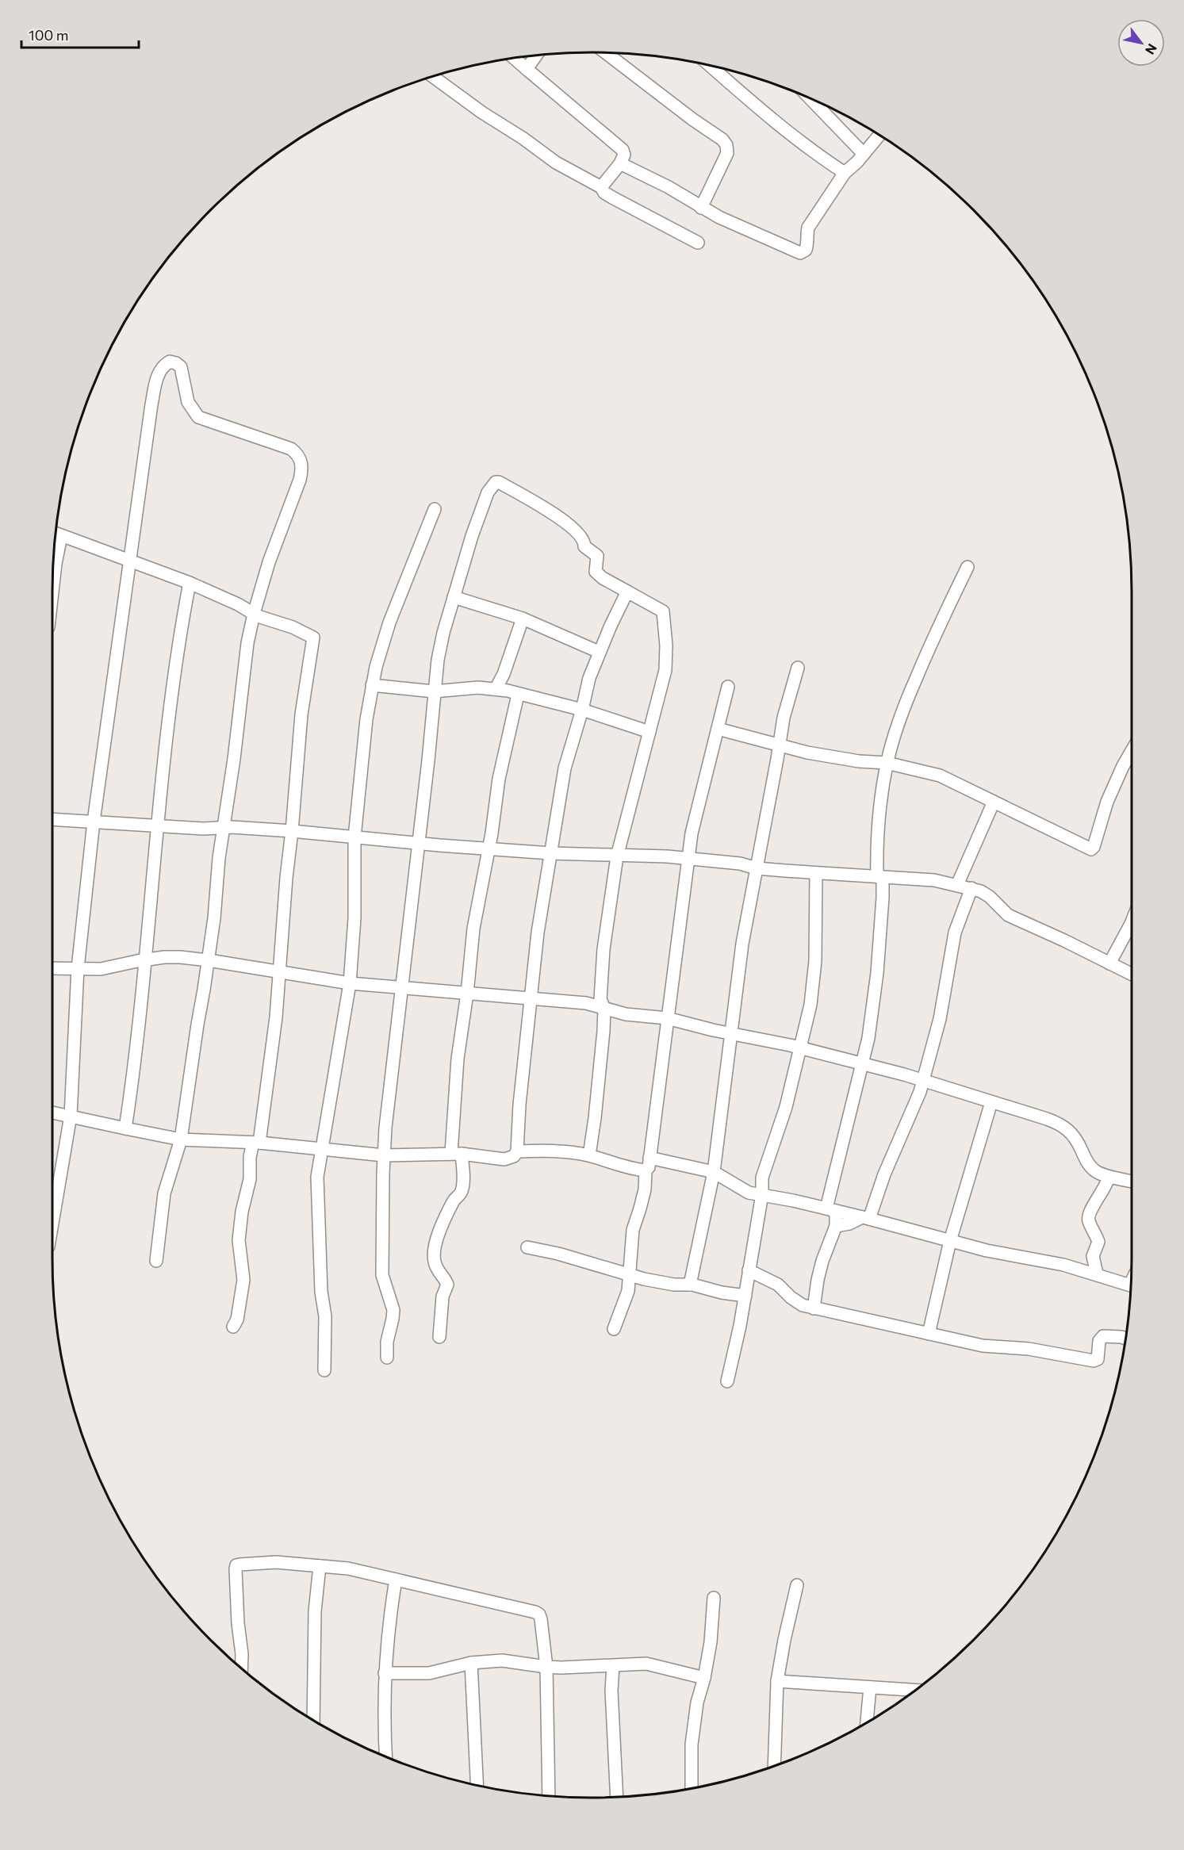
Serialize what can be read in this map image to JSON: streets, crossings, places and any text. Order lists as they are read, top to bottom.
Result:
{
  "scale_bar": "100 m",
  "north": "bottom right"
}
